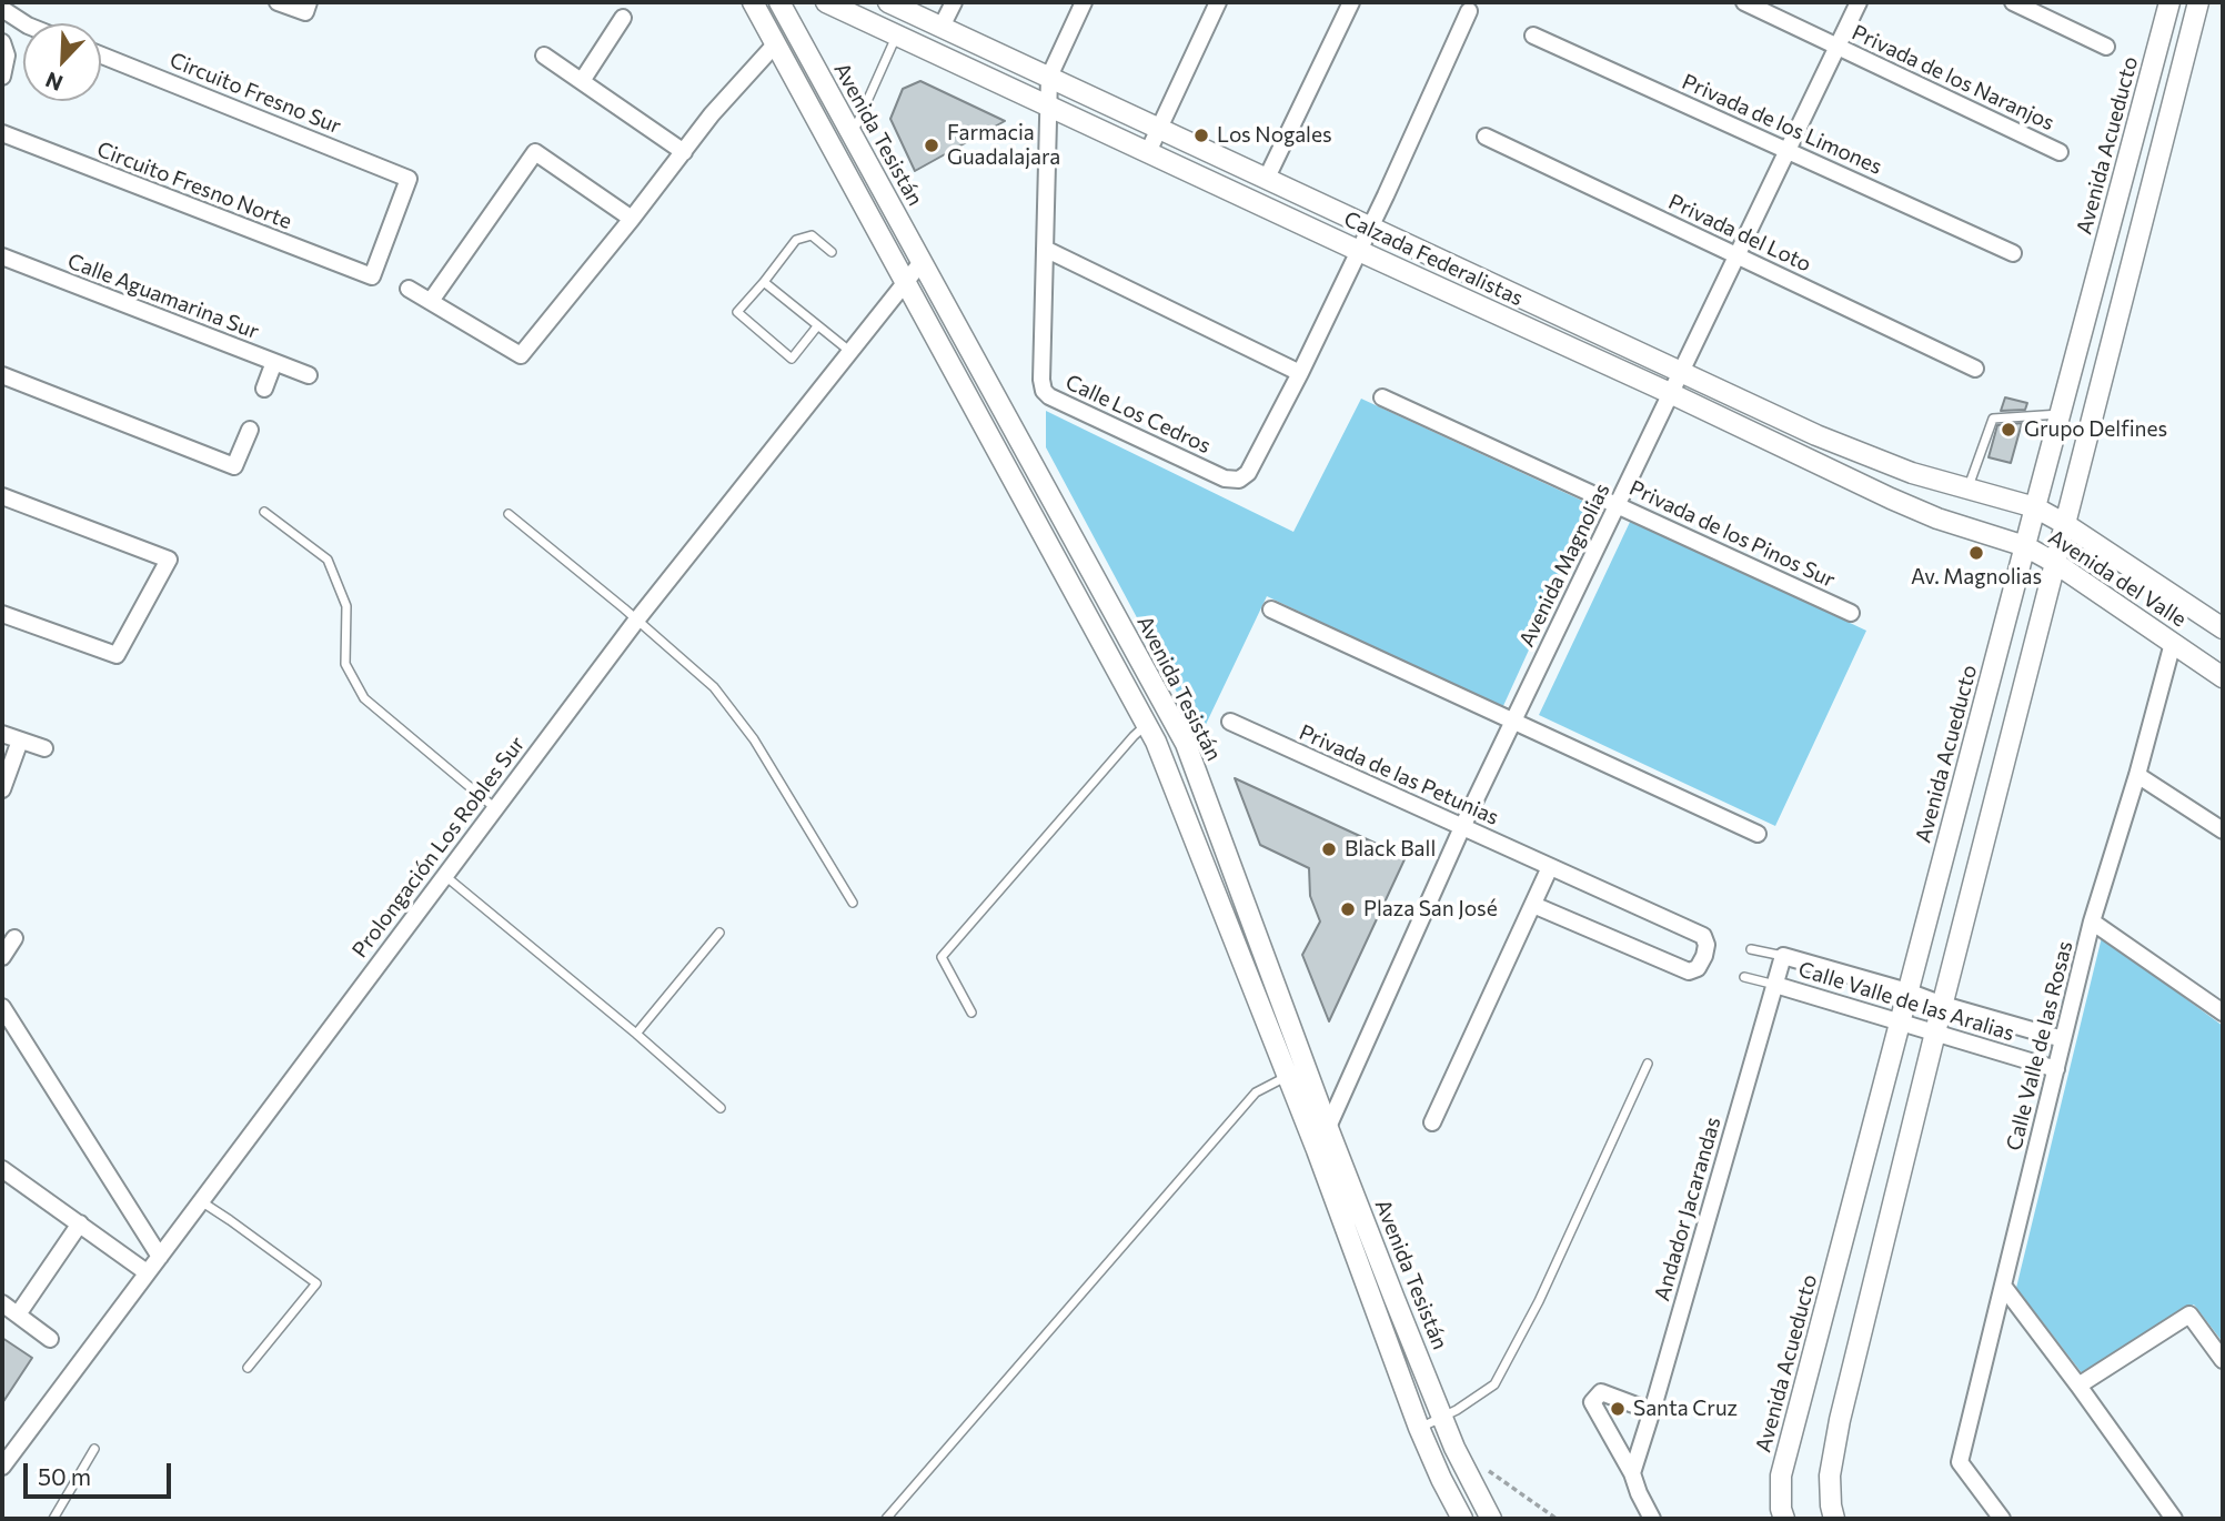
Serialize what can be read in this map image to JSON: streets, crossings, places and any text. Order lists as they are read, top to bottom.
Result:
{
  "streets": {
    "street": [
      "Privada de los Naranjos",
      "Circuito Fresno Sur",
      "Privada de los Limones",
      "Avenida Tesistán",
      "Avenida Acueducto",
      "Circuito Fresno Norte",
      "Privada del Loto",
      "Calzada Federalistas",
      "Calle Aguamarina Sur",
      "Calle Los Cedros",
      "Privada de los Pinos Sur",
      "Avenida Magnolias",
      "Avenida del Valle",
      "Privada de las Petunias",
      "Prolongación Los Robles Sur",
      "Calle Valle de las Aralias",
      "Calle Valle de las Rosas",
      "Andador Jacarandas"
    ]
  },
  "crossings": [
    ["Privada de los Naranjos", "Avenida Magnolias"],
    ["Circuito Fresno Sur", "Circuito Fresno Norte"],
    ["Privada de los Limones", "Avenida Magnolias"],
    ["Avenida Tesistán", "Avenida Magnolias"],
    ["Avenida Tesistán", "Prolongación Los Robles Sur"],
    ["Avenida Acueducto", "Calzada Federalistas"],
    ["Avenida Acueducto", "Avenida del Valle"],
    ["Avenida Acueducto", "Calle Valle de las Aralias"],
    ["Privada del Loto", "Avenida Magnolias"],
    ["Calzada Federalistas", "Calle Los Cedros"],
    ["Calzada Federalistas", "Avenida Magnolias"],
    ["Calzada Federalistas", "Avenida del Valle"],
    ["Privada de los Pinos Sur", "Avenida Magnolias"],
    ["Avenida Magnolias", "Privada de las Petunias"],
    ["Avenida del Valle", "Calle Valle de las Rosas"],
    ["Calle Valle de las Aralias", "Calle Valle de las Rosas"],
    ["Calle Valle de las Aralias", "Andador Jacarandas"]
  ],
  "places": [
    "Los Nogales",
    "Farmacia Guadalajara",
    "Grupo Delfines",
    "Av. Magnolias",
    "Black Ball",
    "Plaza San José",
    "Santa Cruz"
  ],
  "scale_bar": "50 m",
  "north": "bottom left"
}
